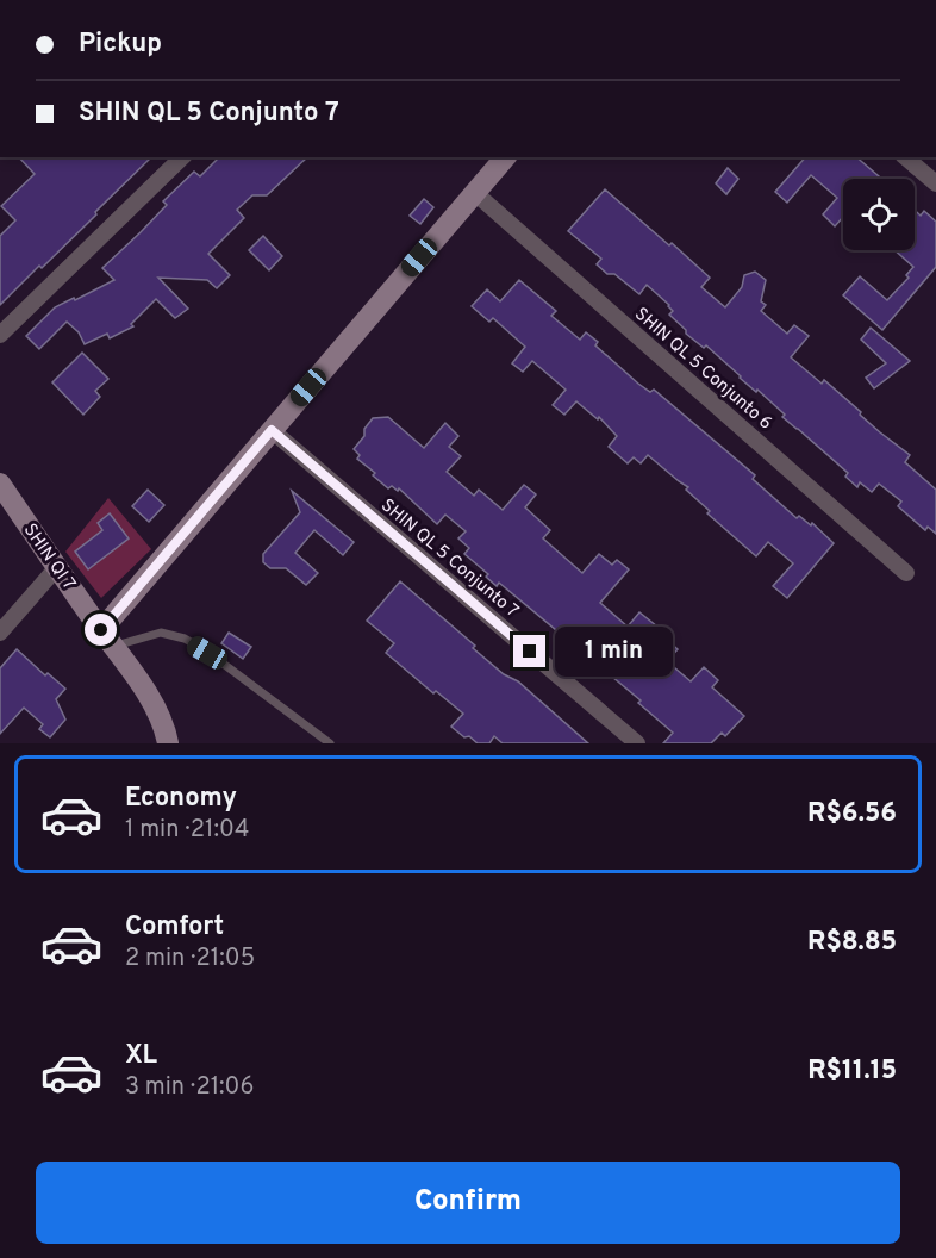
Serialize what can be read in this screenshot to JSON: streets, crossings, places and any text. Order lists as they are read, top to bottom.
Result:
{
  "streets": {
    "street": ["SHIN QL 5 Conjunto 6", "SHIN QI 7", "SHIN QL 5 Conjunto 7"]
  },
  "page": {
    "banner": ["Pickup", "SHIN QL 5 Conjunto 7"],
    "bubble": "1 min",
    "list": [
      {
        "name": "Economy",
        "note": "1 min · 21:04",
        "value": "R$6.56"
      },
      {
        "name": "Comfort",
        "note": "2 min · 21:05",
        "value": "R$8.85"
      },
      {
        "name": "XL",
        "note": "3 min · 21:06",
        "value": "R$11.15"
      }
    ],
    "buttons": "Confirm"
  }
}
